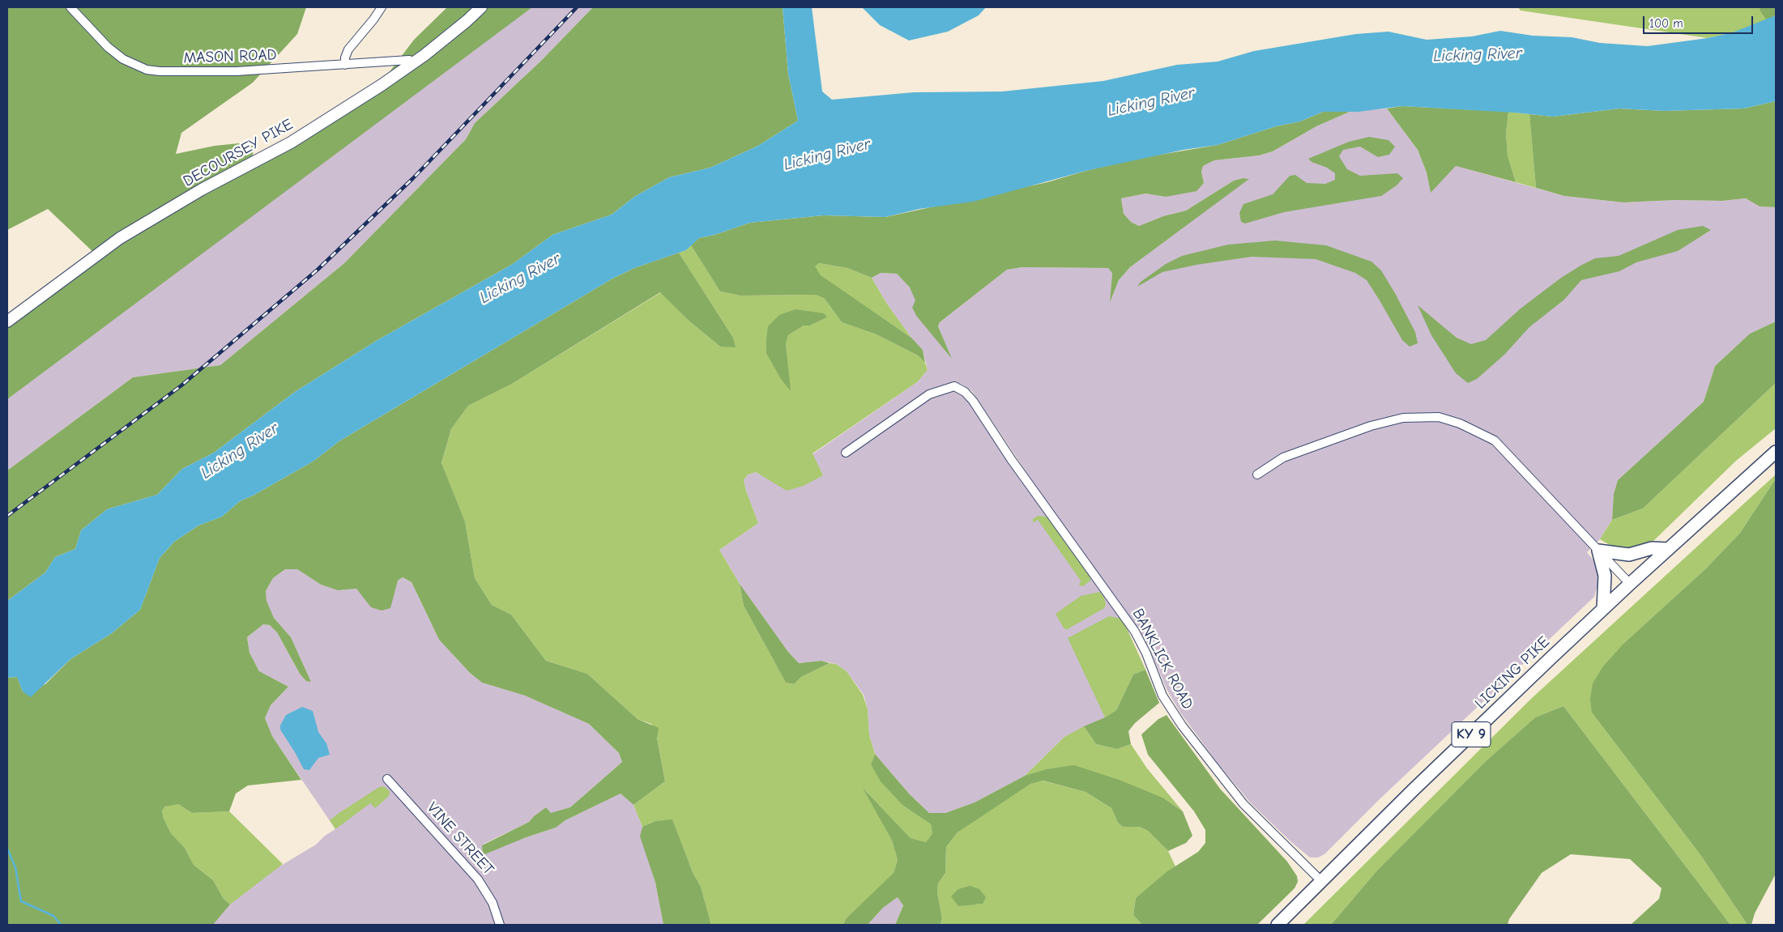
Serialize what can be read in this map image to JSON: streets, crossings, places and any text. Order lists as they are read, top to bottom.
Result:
{
  "streets": {
    "main road": ["DECOURSEY PIKE", "LICKING PIKE", "KY 9"],
    "street": ["MASON ROAD", "BANKLICK ROAD", "VINE STREET"]
  },
  "crossings": [
    ["MASON ROAD", "DECOURSEY PIKE"],
    ["BANKLICK ROAD", "LICKING PIKE"]
  ],
  "water": ["Licking River"],
  "scale_bar": "100 m"
}
